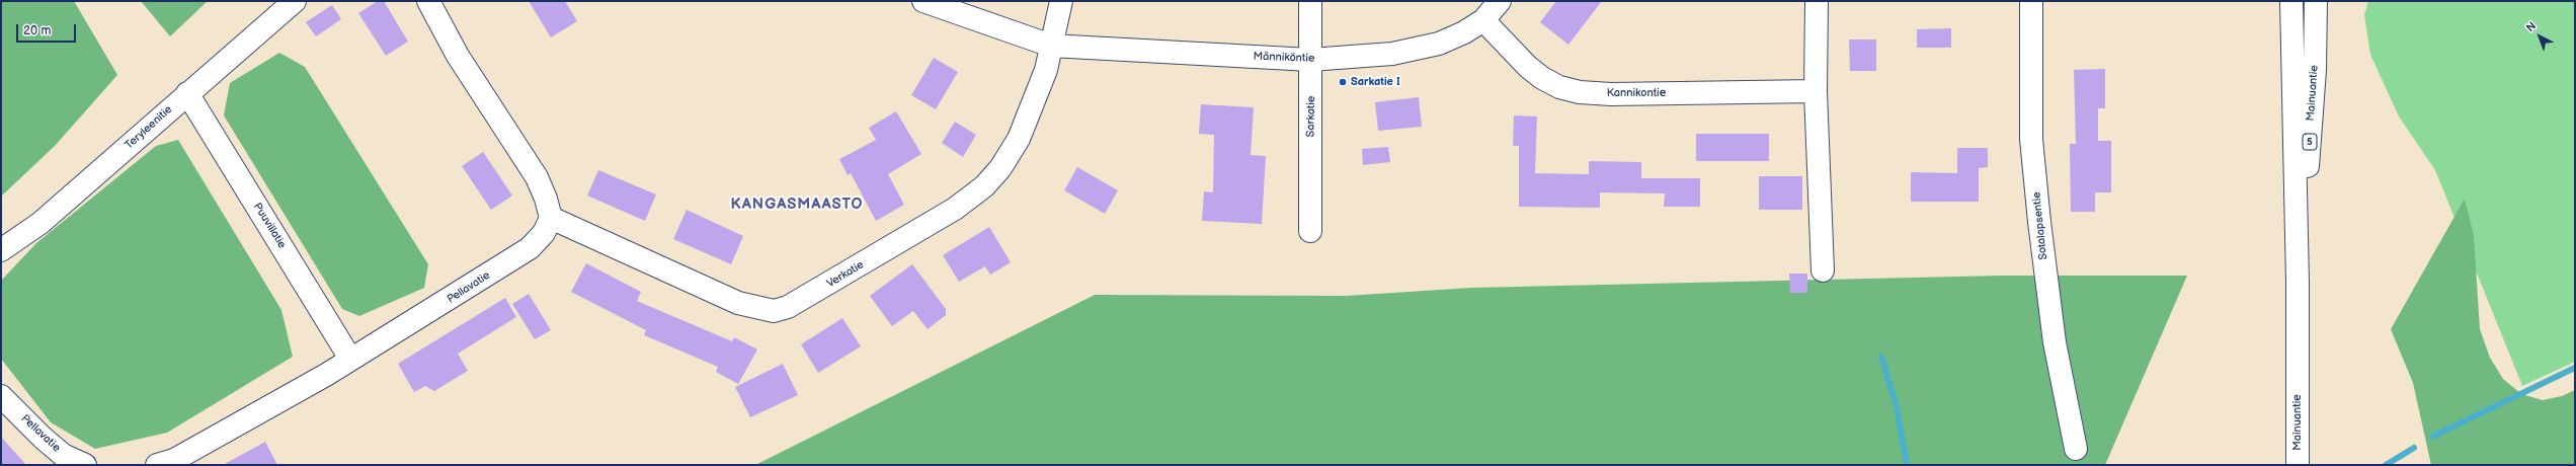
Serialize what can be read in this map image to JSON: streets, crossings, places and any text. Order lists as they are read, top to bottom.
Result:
{
  "streets": {
    "main road": [
      "Männiköntie",
      "Kannikontie",
      "Mainuantie",
      "Sarkatie",
      "Teryleenitie",
      "5",
      "Puuvillatie",
      "Sotalapsentie",
      "Verkatie",
      "Pellavatie"
    ]
  },
  "crossings": [
    ["Männiköntie", "Kannikontie"],
    ["Männiköntie", "Sarkatie"],
    ["Männiköntie", "Verkatie"],
    ["Teryleenitie", "Puuvillatie"],
    ["Puuvillatie", "Pellavatie"],
    ["Verkatie", "Pellavatie"]
  ],
  "districts": ["KANGASMAASTO"],
  "places": ["Sarkatie I"],
  "scale_bar": "20 m",
  "north": "top left"
}
